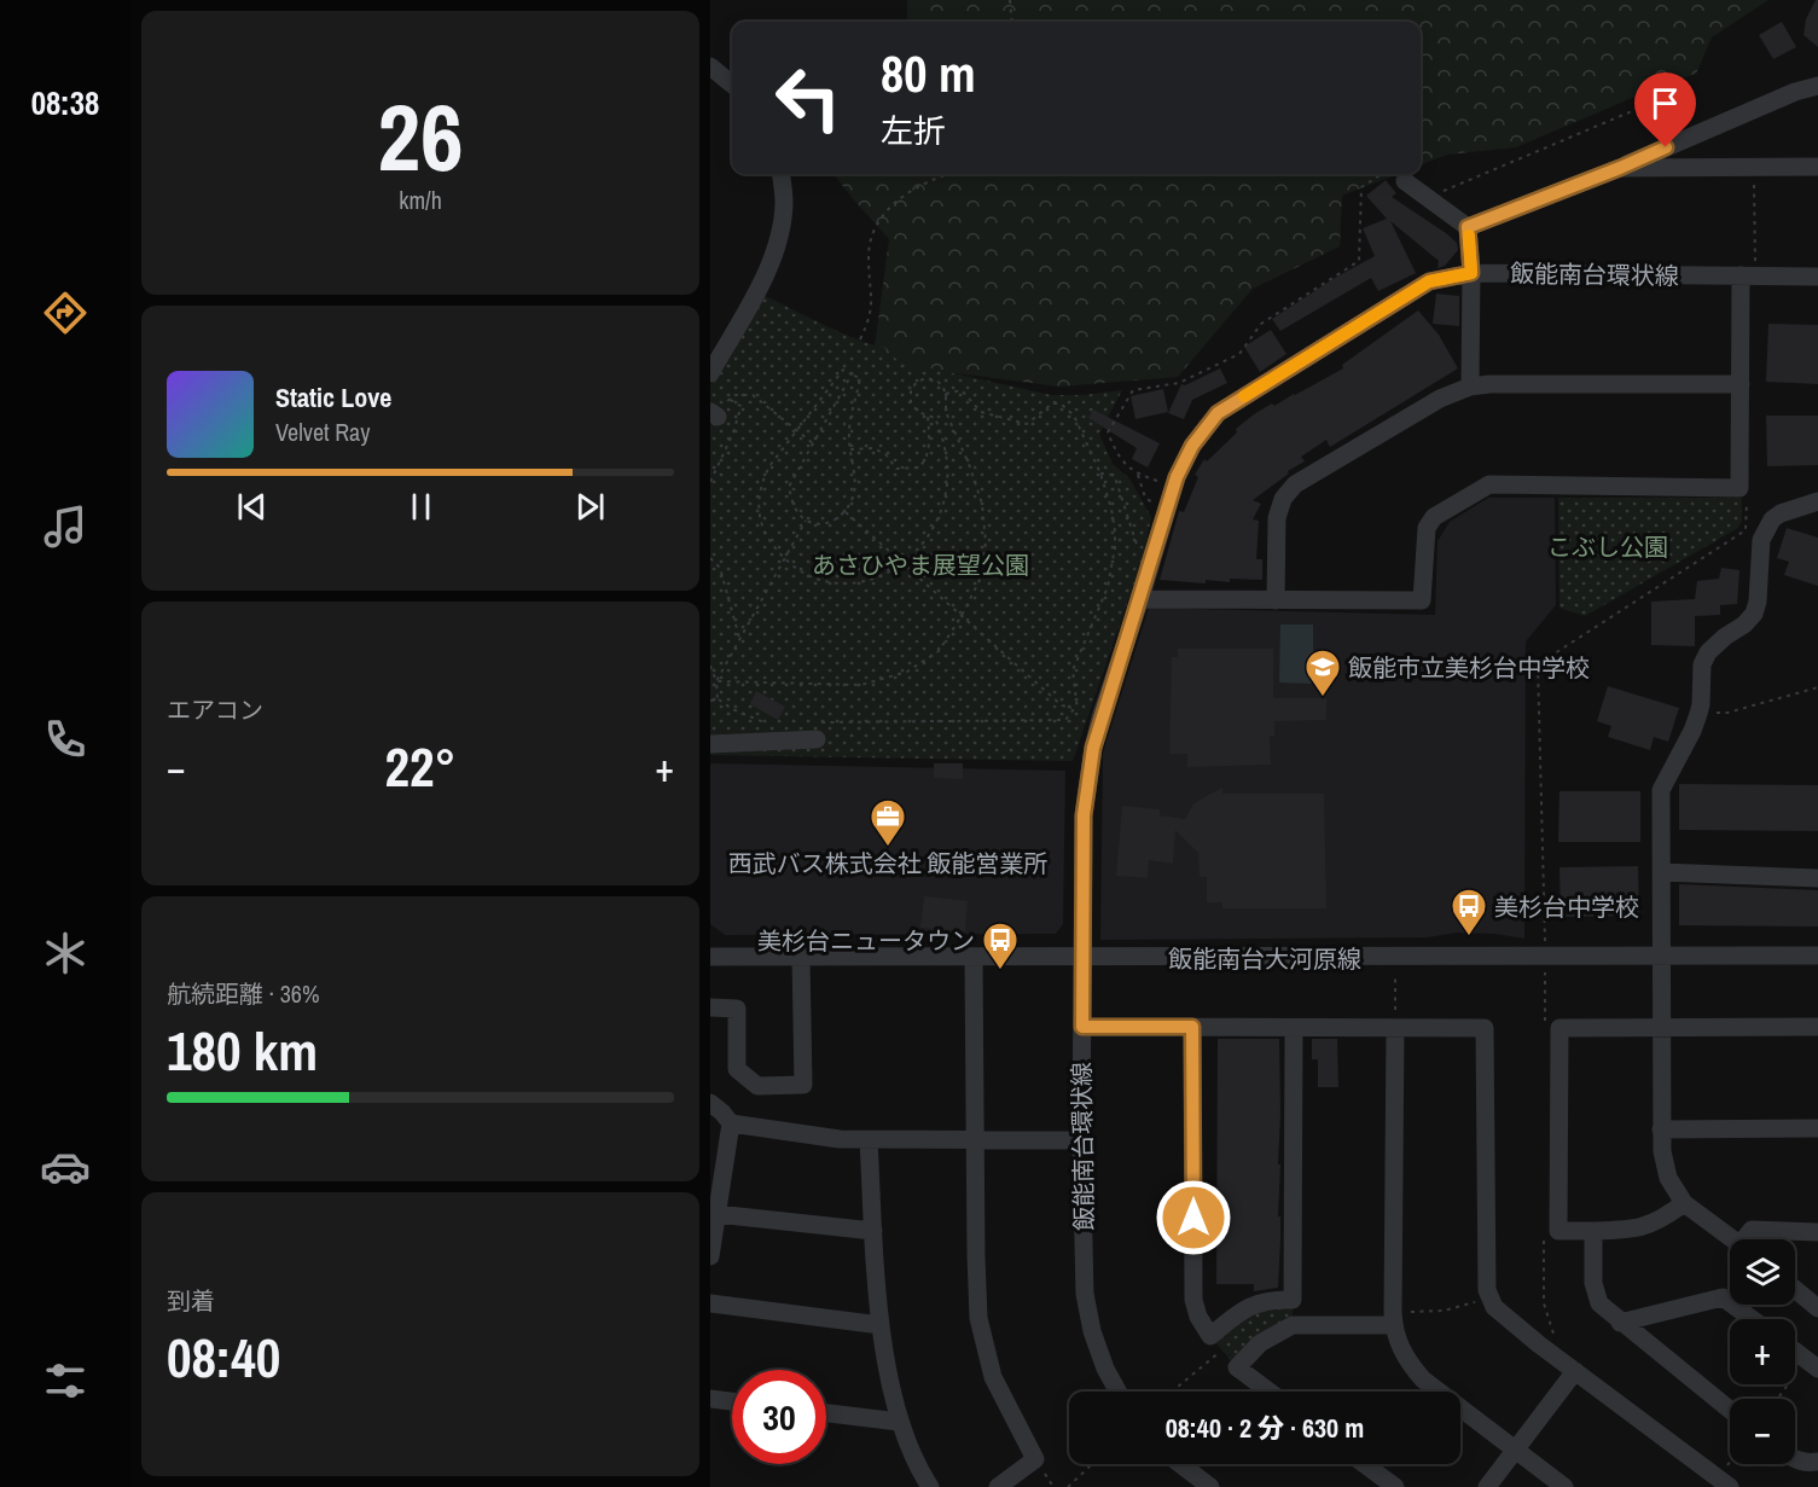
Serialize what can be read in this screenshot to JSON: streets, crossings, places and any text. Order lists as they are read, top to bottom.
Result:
{
  "streets": {
    "street": ["飯能南台環状線", "飯能南台大河原線"]
  },
  "crossings": [
    ["飯能南台環状線", "飯能南台大河原線"]
  ],
  "parks": ["こぶし公園", "あさひやま展望公園"],
  "places": {
    "school or university": ["飯能市立美杉台中学校"],
    "office": ["西武バス株式会社 飯能営業所"],
    "bus stop": ["美杉台中学校", "美杉台ニュータウン"]
  },
  "page": {
    "tabs": "08:38",
    "tile": [
      ["26", "km/h"],
      "エアコン",
      ["航続距離 · 36%", "180 km"],
      ["到着", "08:40"]
    ],
    "turn": ["80 m", "左折"],
    "song": ["Static Love", "Velvet Ray"],
    "heat": ["−", "22°", "+"],
    "map_buttons": ["+", "−"],
    "limit": "30",
    "trip": "08:40 · 2 分 · 630 m"
  }
}
